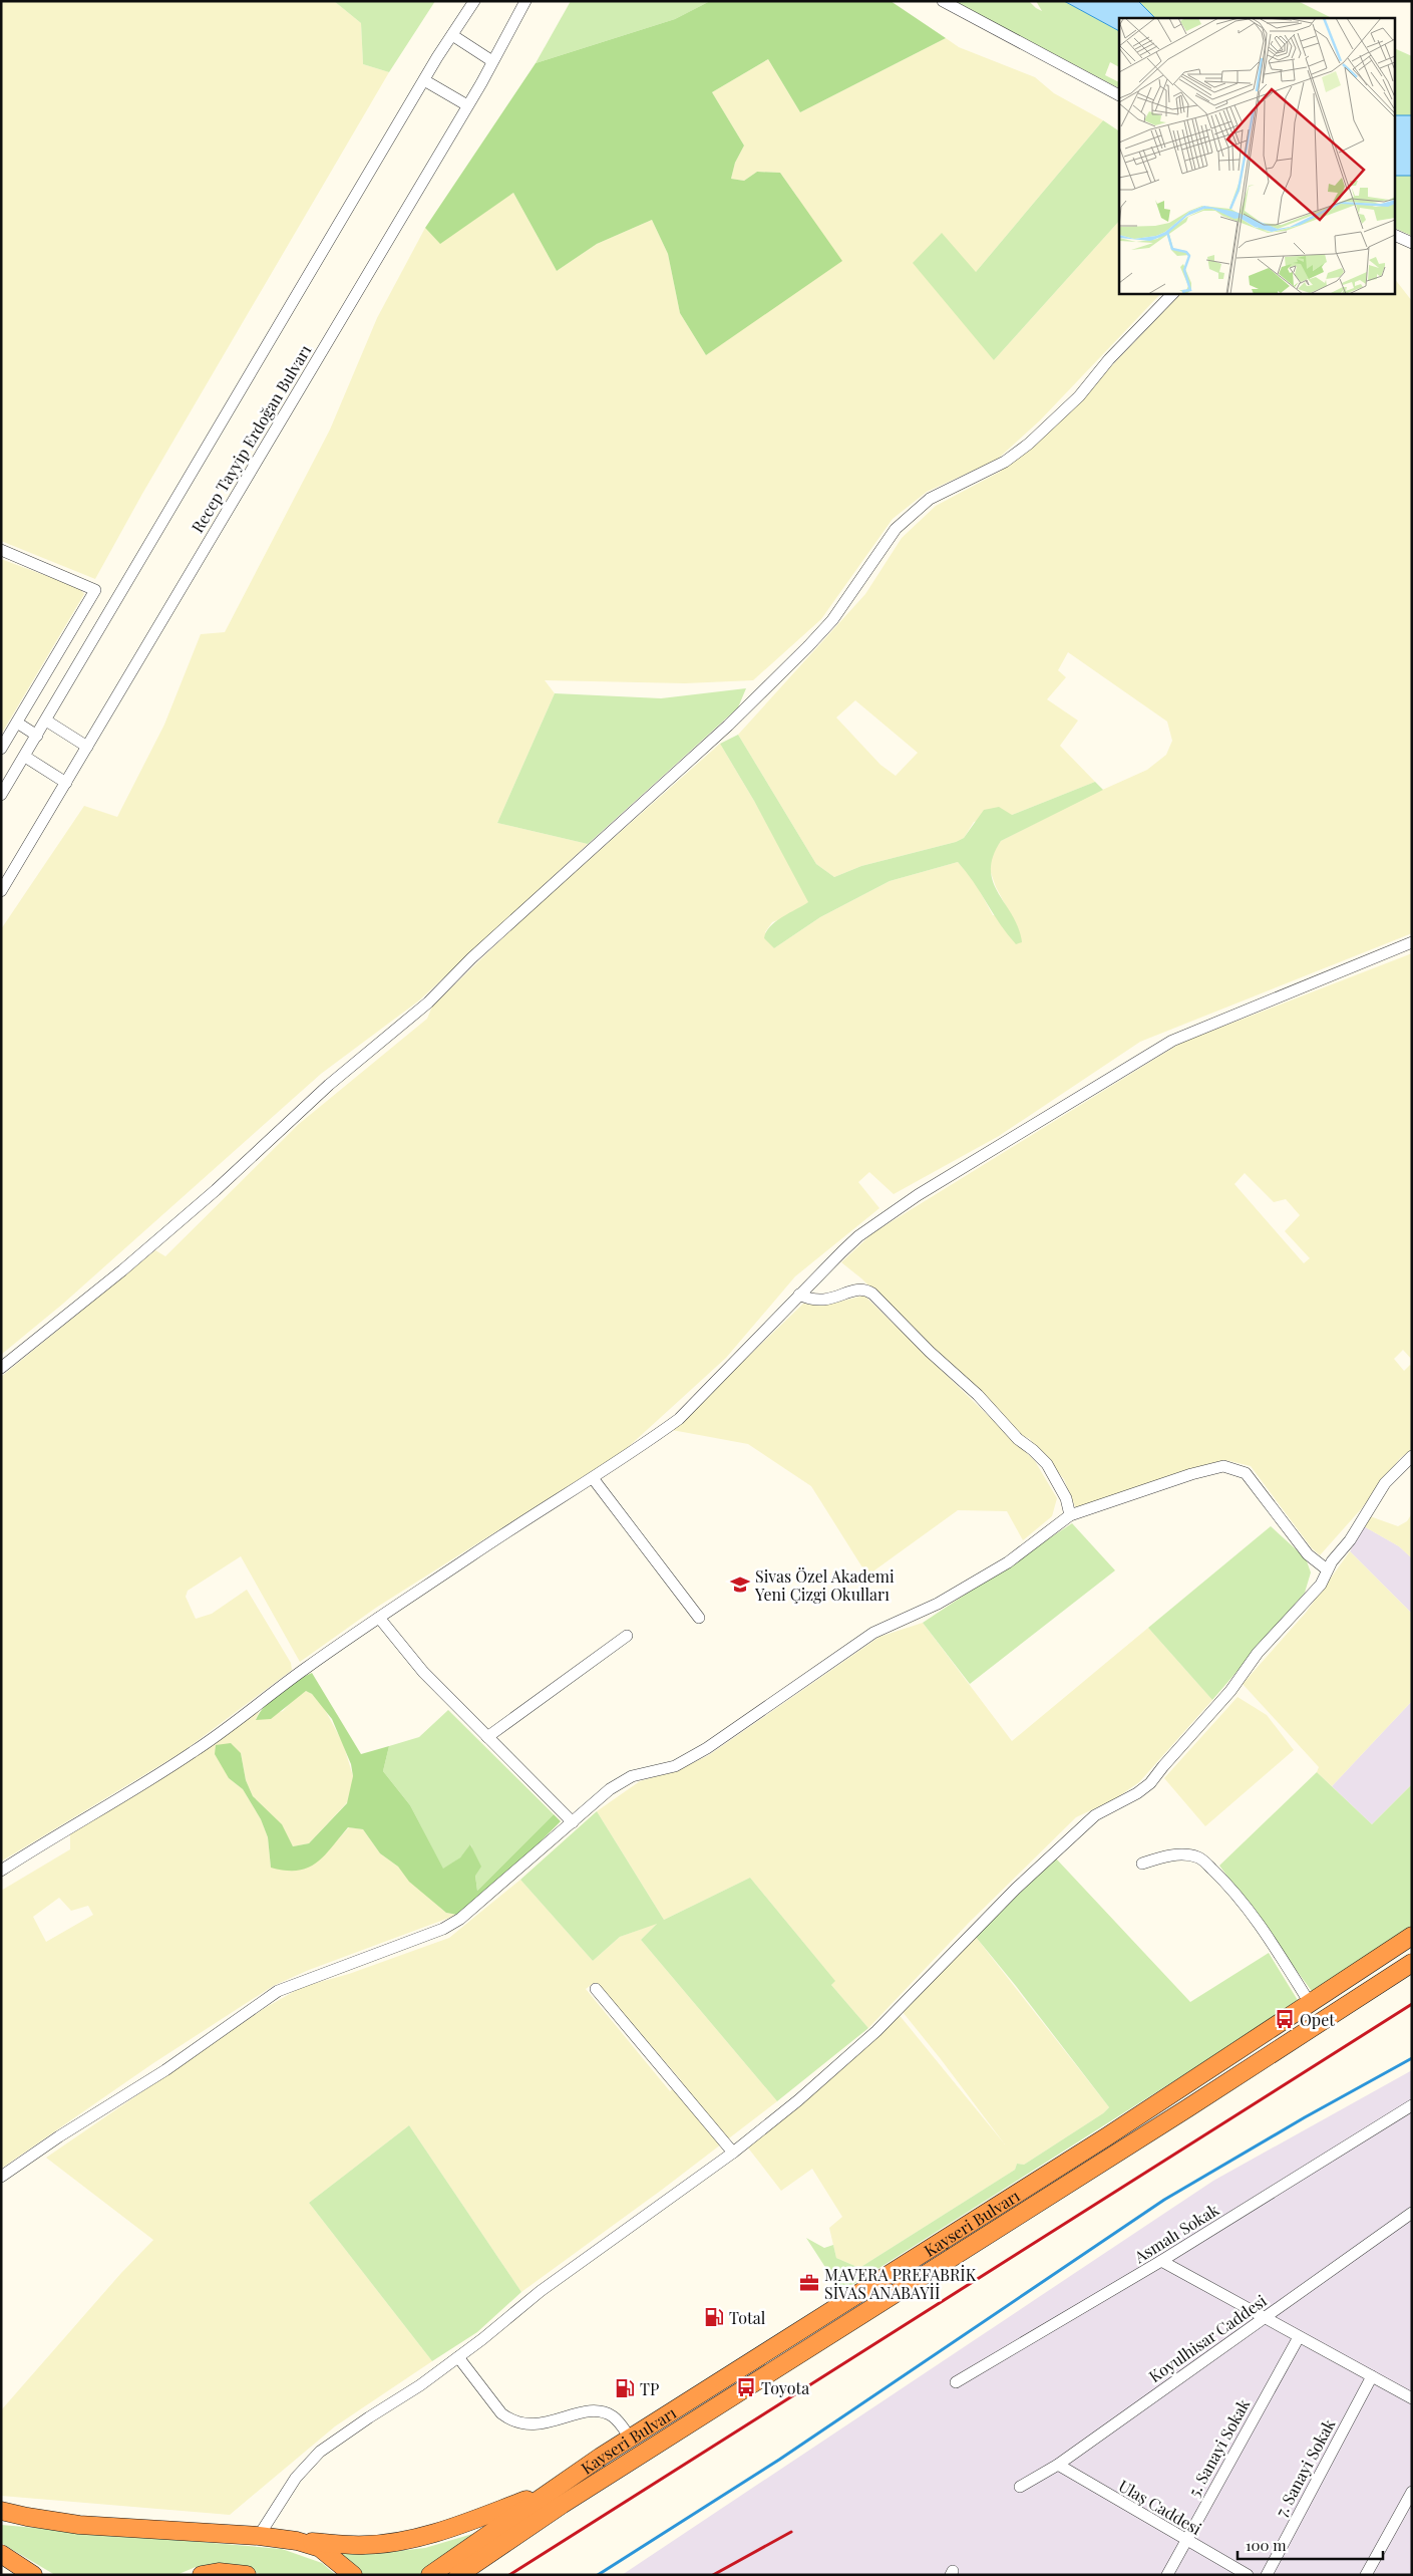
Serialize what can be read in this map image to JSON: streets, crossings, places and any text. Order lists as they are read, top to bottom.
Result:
{
  "streets": {
    "highway": ["Kayseri Bulvarı"],
    "street": [
      "Recep Tayyip Erdoğan Bulvarı",
      "Asmalı Sokak",
      "Koyulhisar Caddesi",
      "5. Sanayi Sokak",
      "7. Sanayi Sokak",
      "Ulaş Caddesi"
    ]
  },
  "crossings": [
    ["Koyulhisar Caddesi", "Ulaş Caddesi"],
    ["5. Sanayi Sokak", "Ulaş Caddesi"]
  ],
  "places": {
    "school or university": ["Sivas Özel Akademi Yeni Çizgi Okulları"],
    "bus stop": ["Opet", "Toyota"],
    "office": ["MAVERA PREFABRİK SİVAS ANABAYİİ"],
    "fuel station": ["Total", "TP"]
  },
  "scale_bar": "100 m"
}
